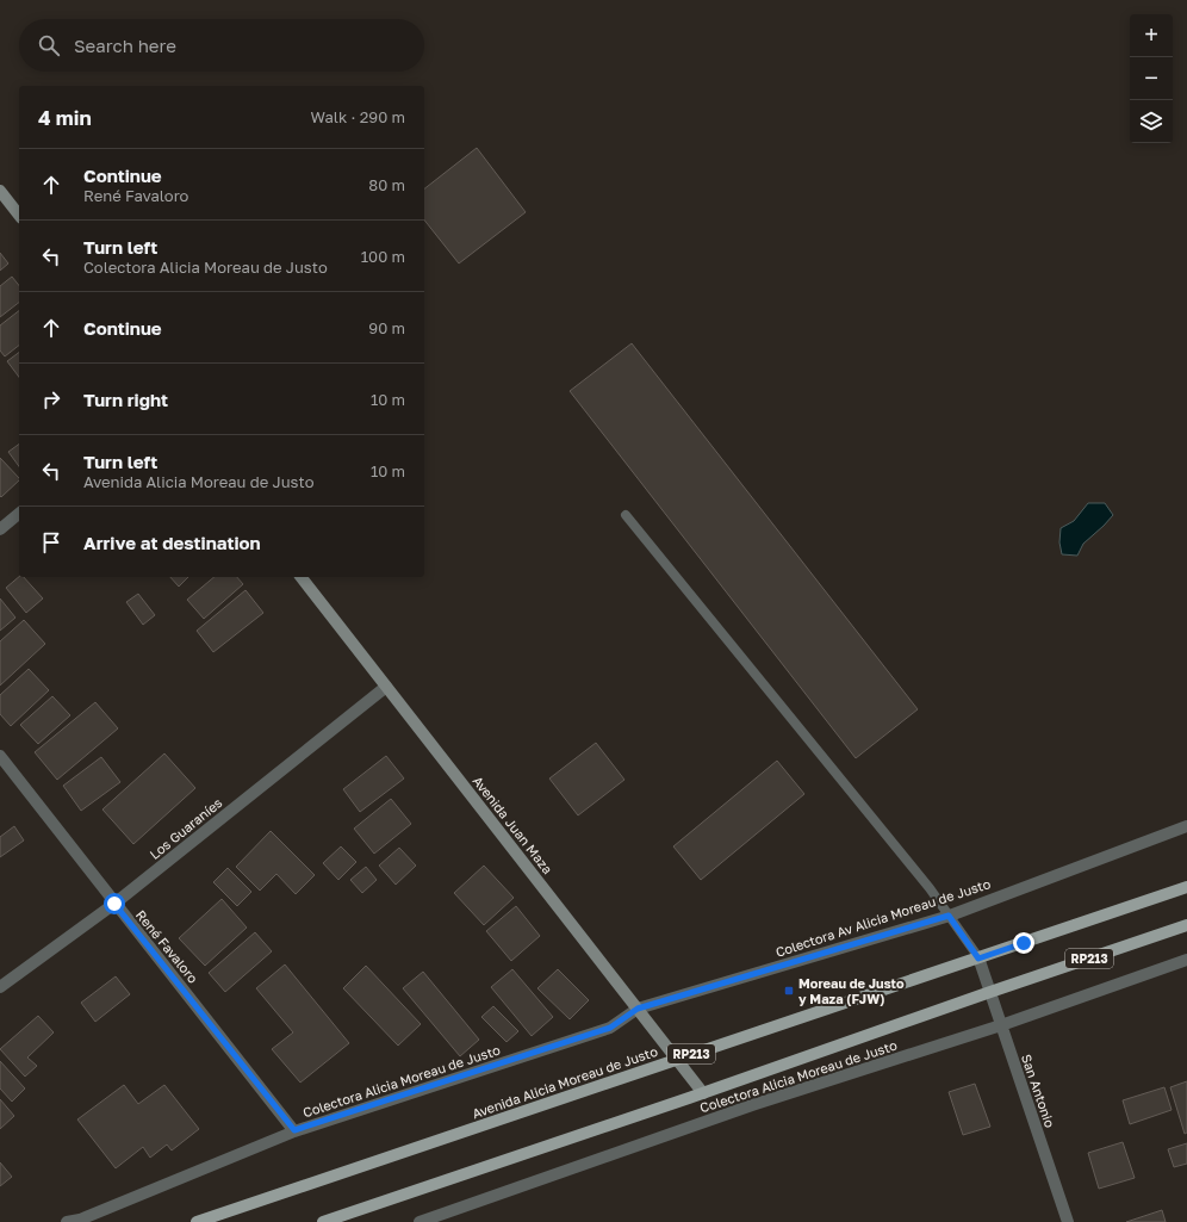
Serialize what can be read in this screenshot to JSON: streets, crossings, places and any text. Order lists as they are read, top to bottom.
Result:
{
  "streets": {
    "main road": ["Avenida Juan Maza", "RP213", "Avenida Alicia Moreau de Justo"],
    "street": [
      "Los Guaraníes",
      "Colectora Av Alicia Moreau de Justo",
      "René Favaloro",
      "Colectora Alicia Moreau de Justo",
      "San Antonio"
    ]
  },
  "crossings": [
    ["Avenida Juan Maza", "Los Guaraníes"],
    ["Avenida Juan Maza", "Colectora Av Alicia Moreau de Justo"],
    ["Avenida Juan Maza", "RP213"],
    ["Avenida Juan Maza", "Colectora Alicia Moreau de Justo"],
    ["Avenida Juan Maza", "Avenida Alicia Moreau de Justo"],
    ["Los Guaraníes", "René Favaloro"],
    ["Colectora Av Alicia Moreau de Justo", "Colectora Alicia Moreau de Justo"],
    ["René Favaloro", "Colectora Alicia Moreau de Justo"],
    ["RP213", "San Antonio"],
    ["Colectora Alicia Moreau de Justo", "San Antonio"],
    ["Avenida Alicia Moreau de Justo", "San Antonio"]
  ],
  "places": {
    "transit": ["Moreau de Justo y Maza (FJW)"]
  },
  "page": {
    "map_buttons": ["+", "−"],
    "search": "Search here",
    "heading": ["4 min", "Walk · 290 m"],
    "list": [
      ["Continue", "René Favaloro", "80 m"],
      ["Turn left", "Colectora Alicia Moreau de Justo", "100 m"],
      ["Continue", "90 m"],
      ["Turn right", "10 m"],
      ["Turn left", "Avenida Alicia Moreau de Justo", "10 m"],
      "Arrive at destination"
    ]
  }
}
